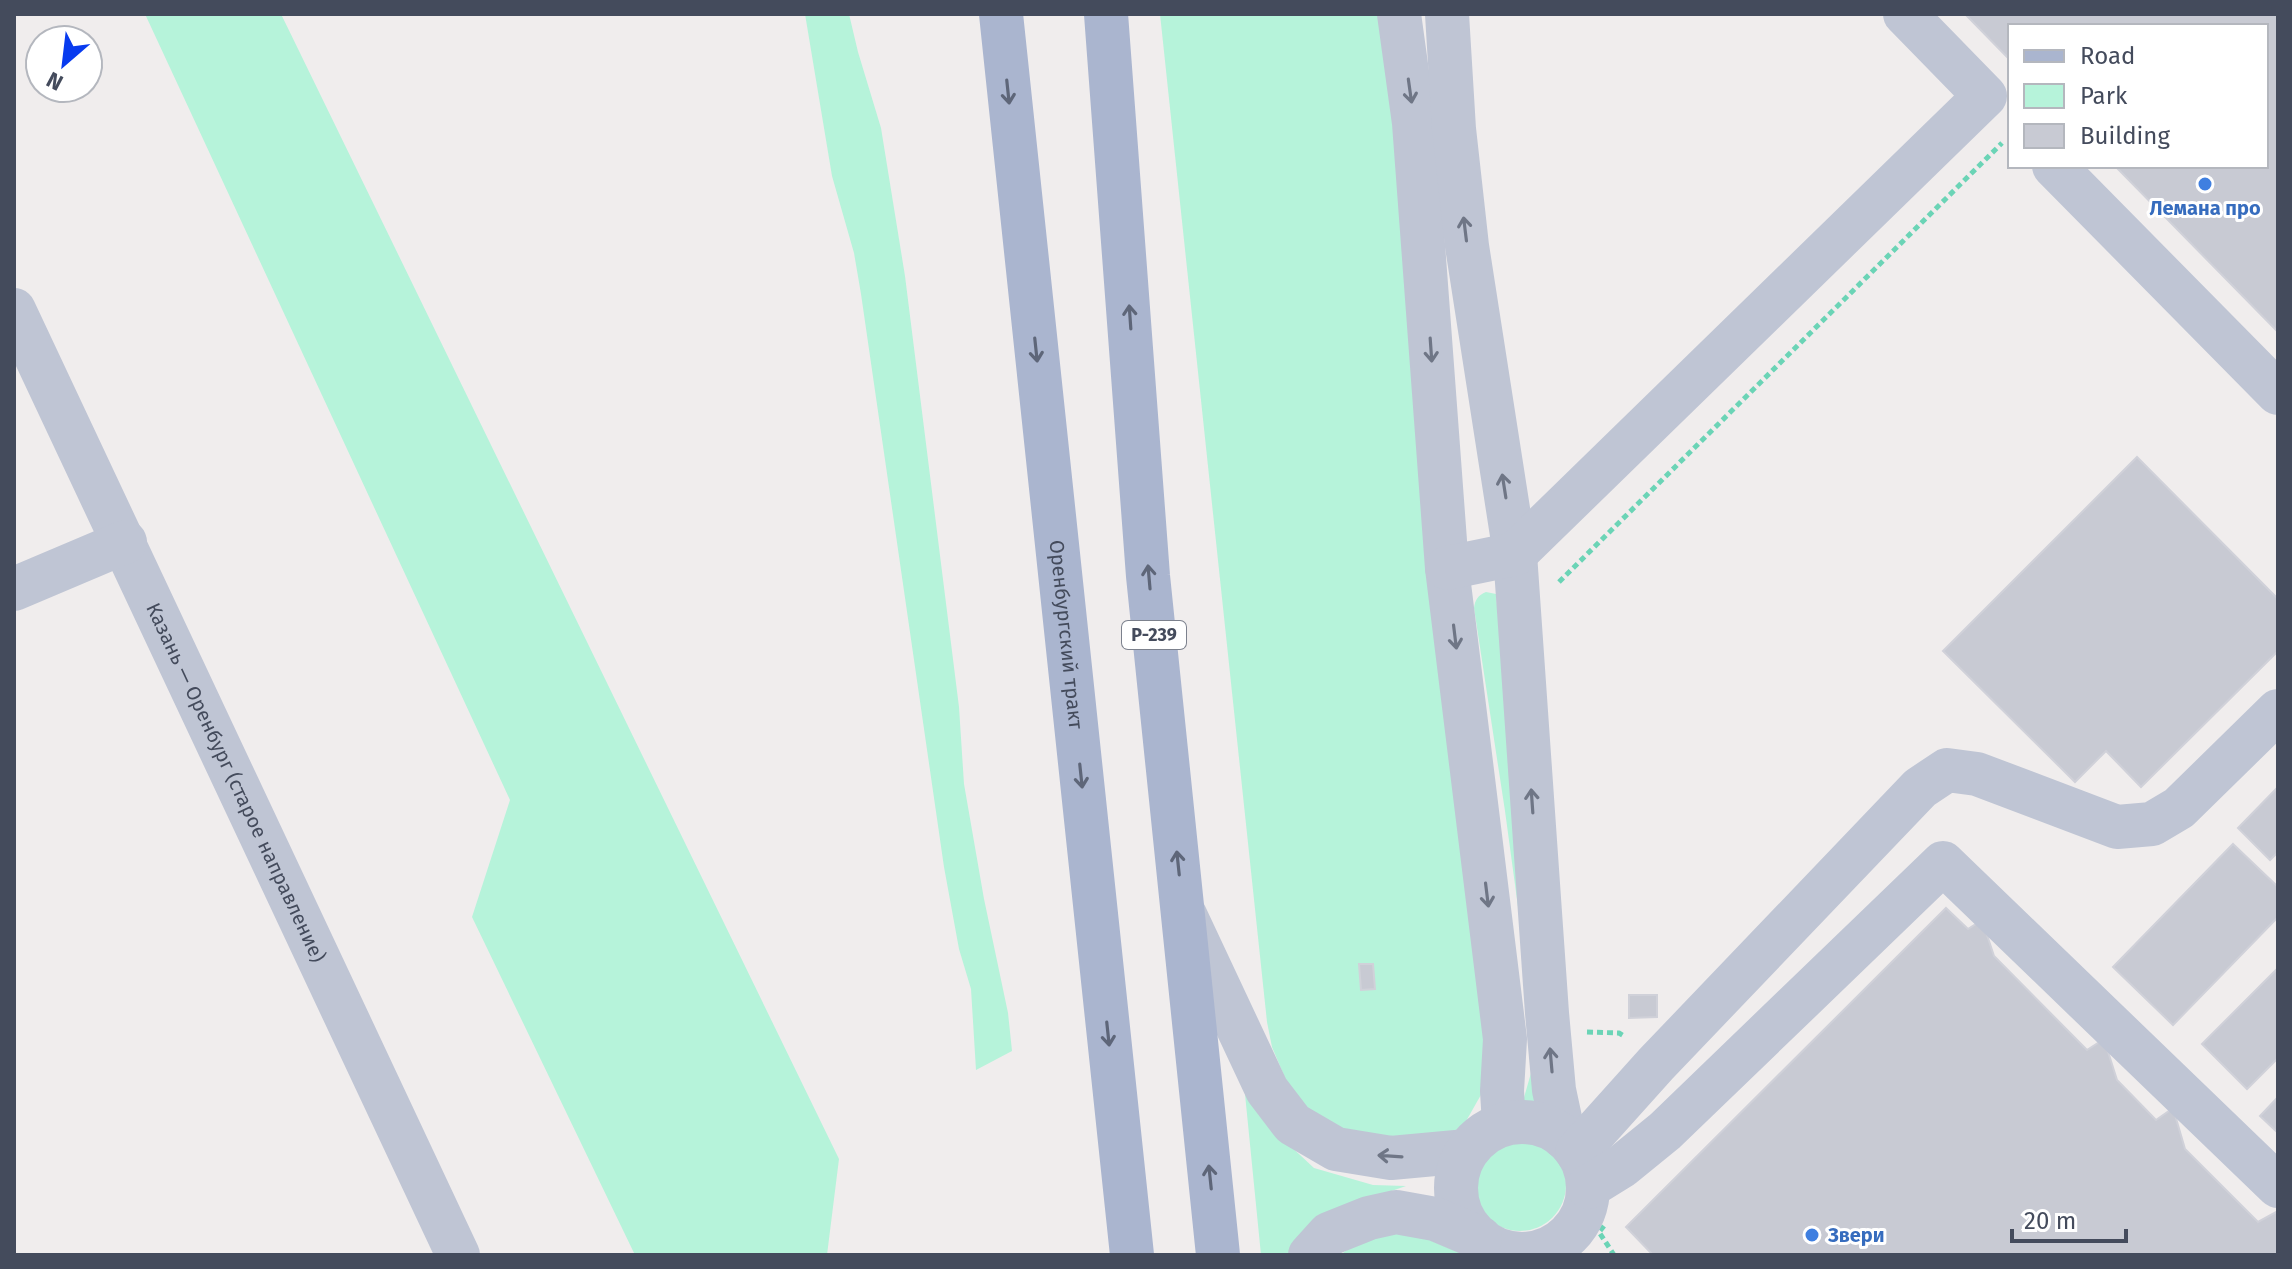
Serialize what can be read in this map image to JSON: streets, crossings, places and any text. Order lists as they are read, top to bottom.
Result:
{
  "streets": {
    "main road": ["Оренбургский тракт", "Р-239"],
    "street": ["Казань — Оренбург (старое направление)"]
  },
  "places": ["Лемана про", "Звери"],
  "legend": ["Road", "Park", "Building"],
  "scale_bar": "20 m",
  "north": "bottom left"
}
